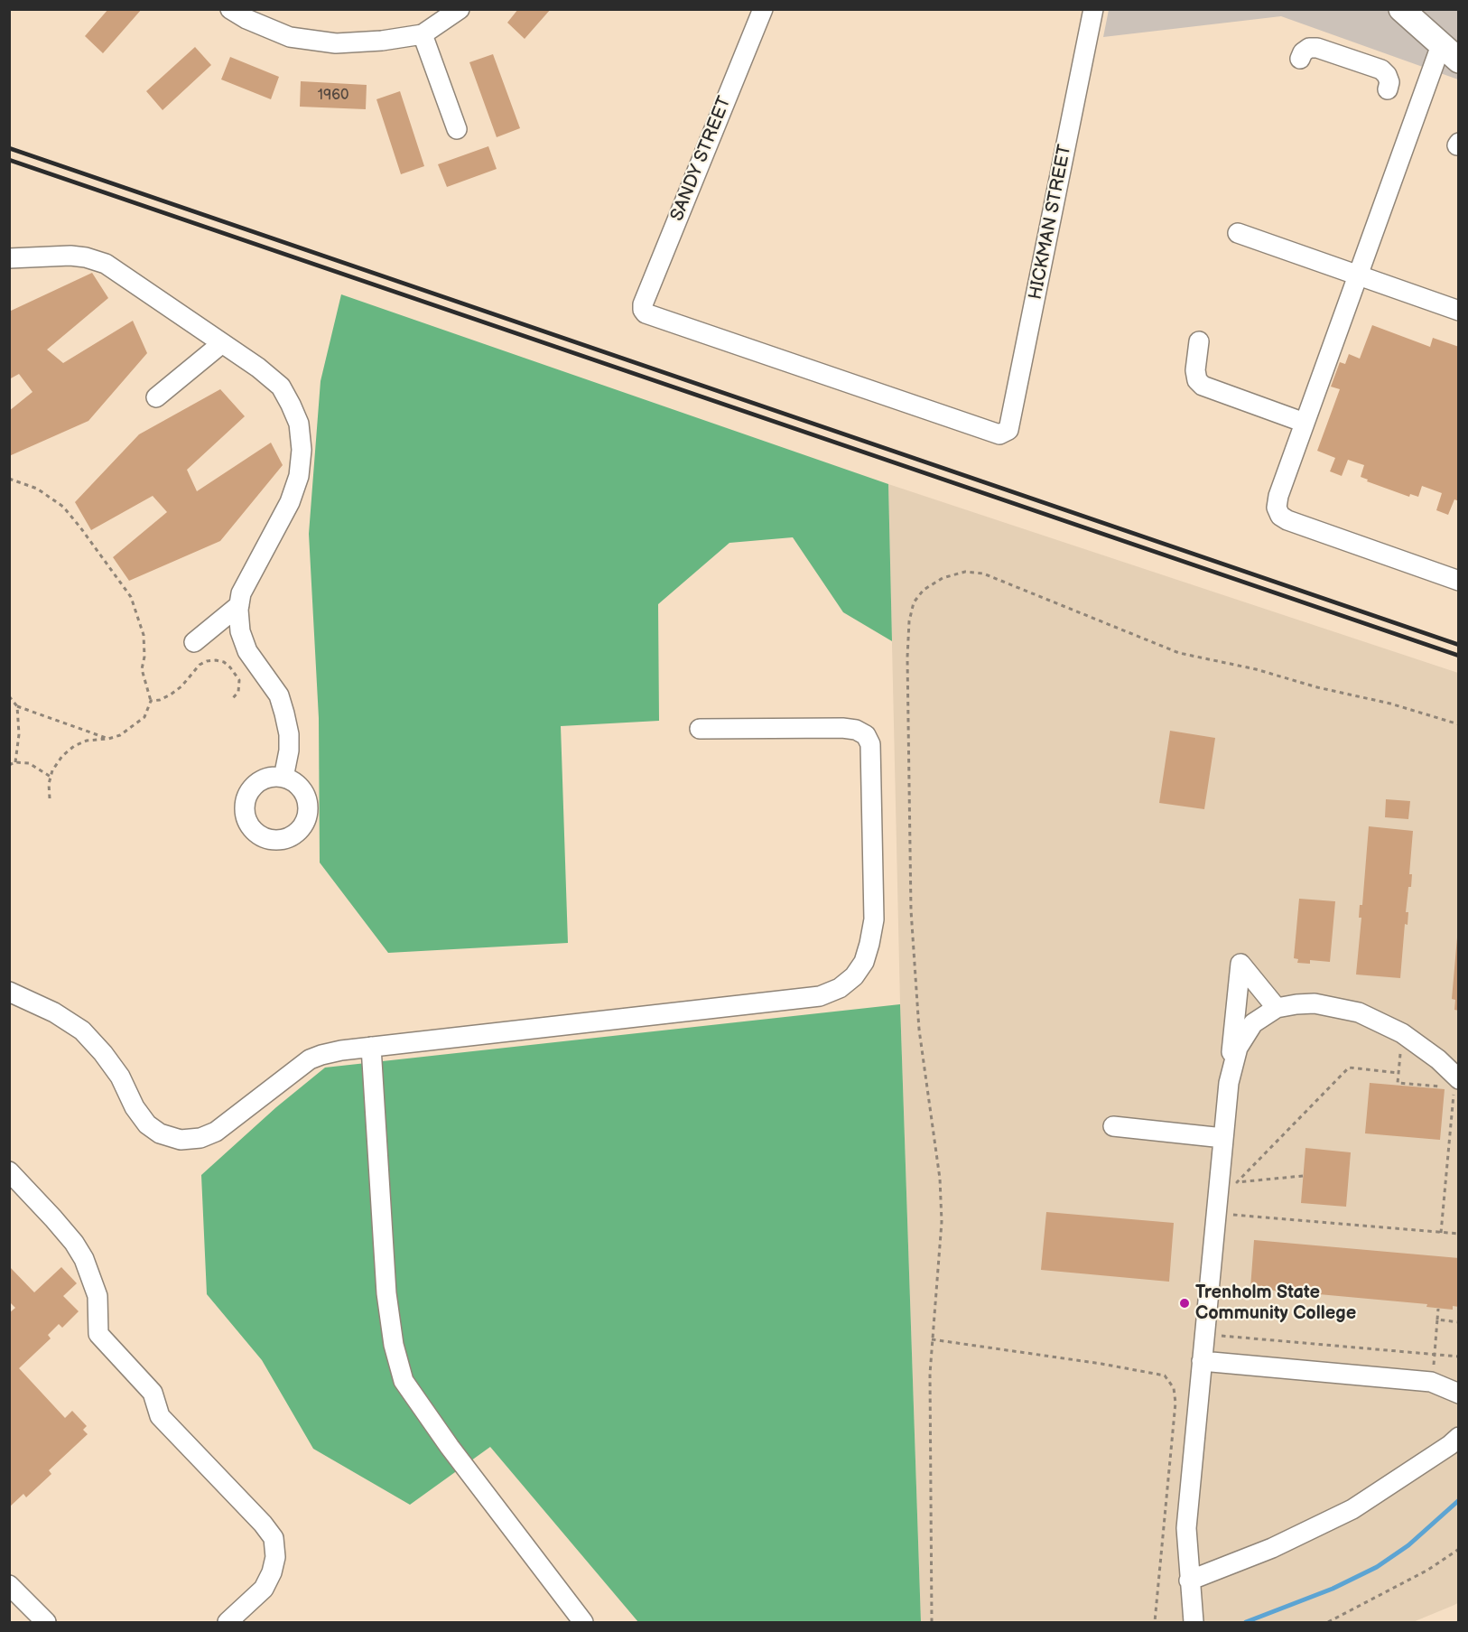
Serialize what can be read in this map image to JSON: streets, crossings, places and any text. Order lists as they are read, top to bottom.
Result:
{
  "streets": {
    "street": ["SANDY STREET", "HICKMAN STREET"]
  },
  "crossings": [
    ["SANDY STREET", "HICKMAN STREET"]
  ],
  "places": ["Trenholm State Community College"],
  "house_numbers": ["1960"]
}
